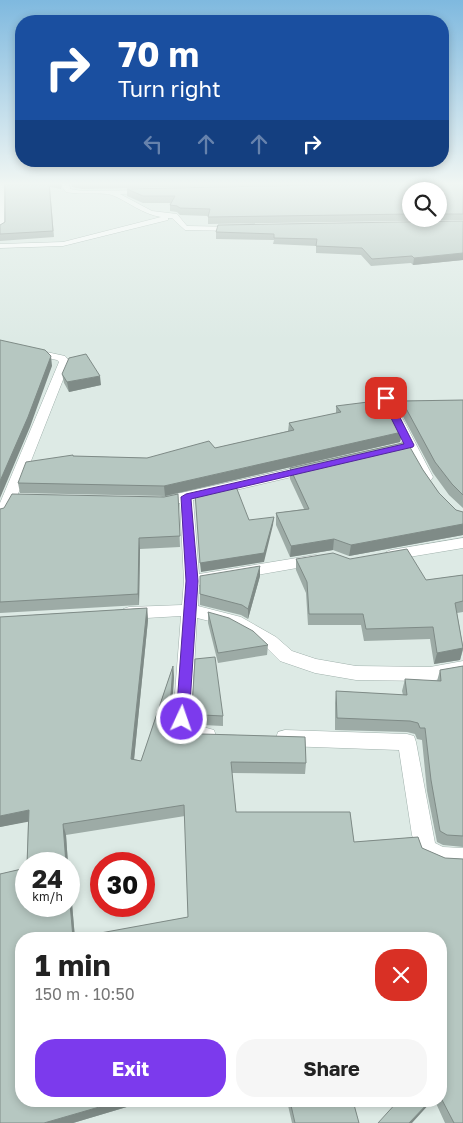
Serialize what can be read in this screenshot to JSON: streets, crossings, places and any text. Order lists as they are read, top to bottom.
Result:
{
  "page": {
    "turn": ["70 m", "Turn right"],
    "speed": "24 km/h",
    "limit": "30",
    "heading": ["1 min", "150 m · 10:50"],
    "buttons": ["Exit", "Share"]
  }
}
